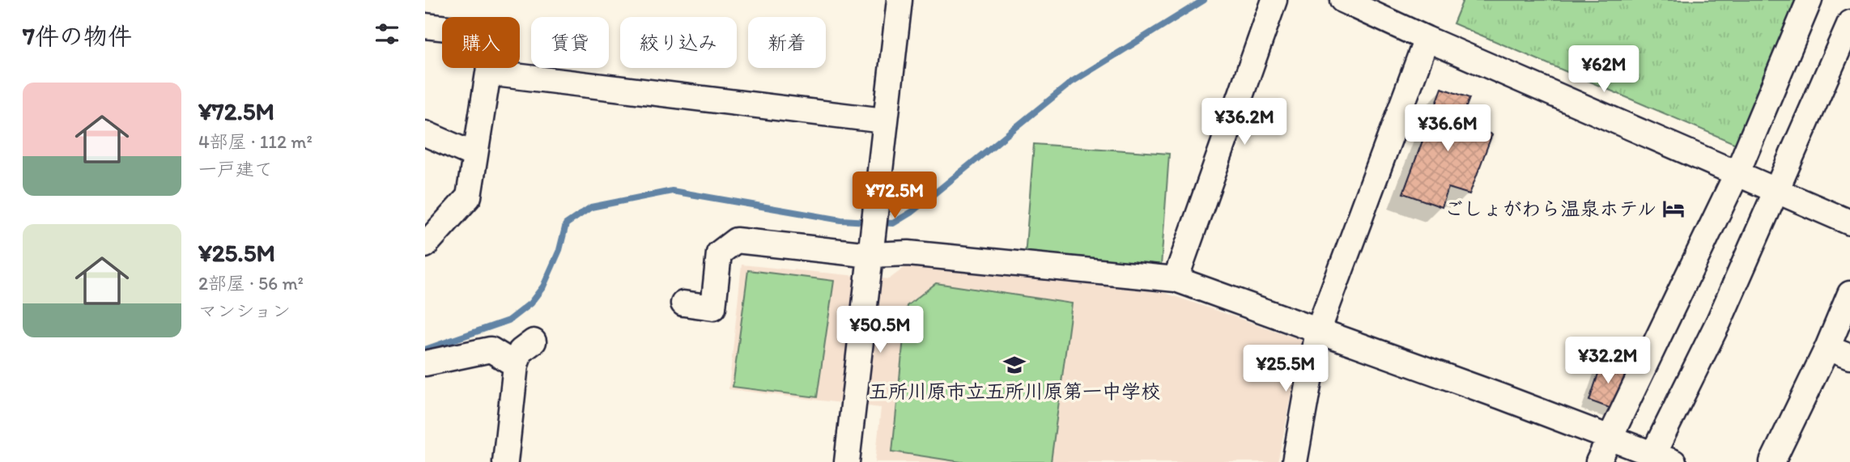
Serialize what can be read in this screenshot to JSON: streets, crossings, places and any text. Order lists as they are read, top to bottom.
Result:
{
  "places": {
    "hotel": ["ごしょがわら温泉ホテル"],
    "school or university": ["五所川原市立五所川原第一中学校"]
  },
  "page": {
    "heading": "7件の物件",
    "chip": [
      "購入",
      "賃貸",
      "絞り込み",
      "新着"
    ],
    "price": [
      "¥62M",
      "¥36.2M",
      "¥36.6M",
      "¥72.5M",
      "¥50.5M",
      "¥32.2M",
      "¥25.5M"
    ],
    "list": [
      {
        "name": "¥72.5M",
        "note": "4部屋 · 112 m² · 一戸建て"
      },
      {
        "name": "¥25.5M",
        "note": "2部屋 · 56 m² · マンション"
      }
    ]
  }
}
